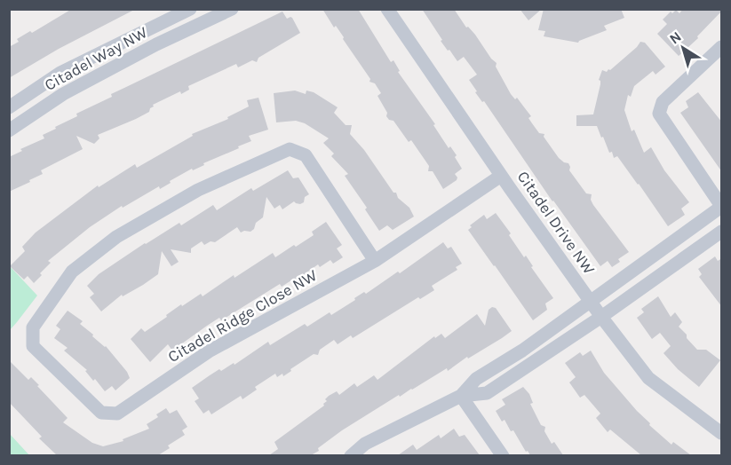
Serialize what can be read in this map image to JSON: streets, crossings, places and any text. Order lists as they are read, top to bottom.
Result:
{
  "streets": {
    "street": ["Citadel Way NW", "Citadel Drive NW", "Citadel Ridge Close NW"]
  },
  "crossings": [
    ["Citadel Drive NW", "Citadel Ridge Close NW"]
  ],
  "north": "top left"
}
